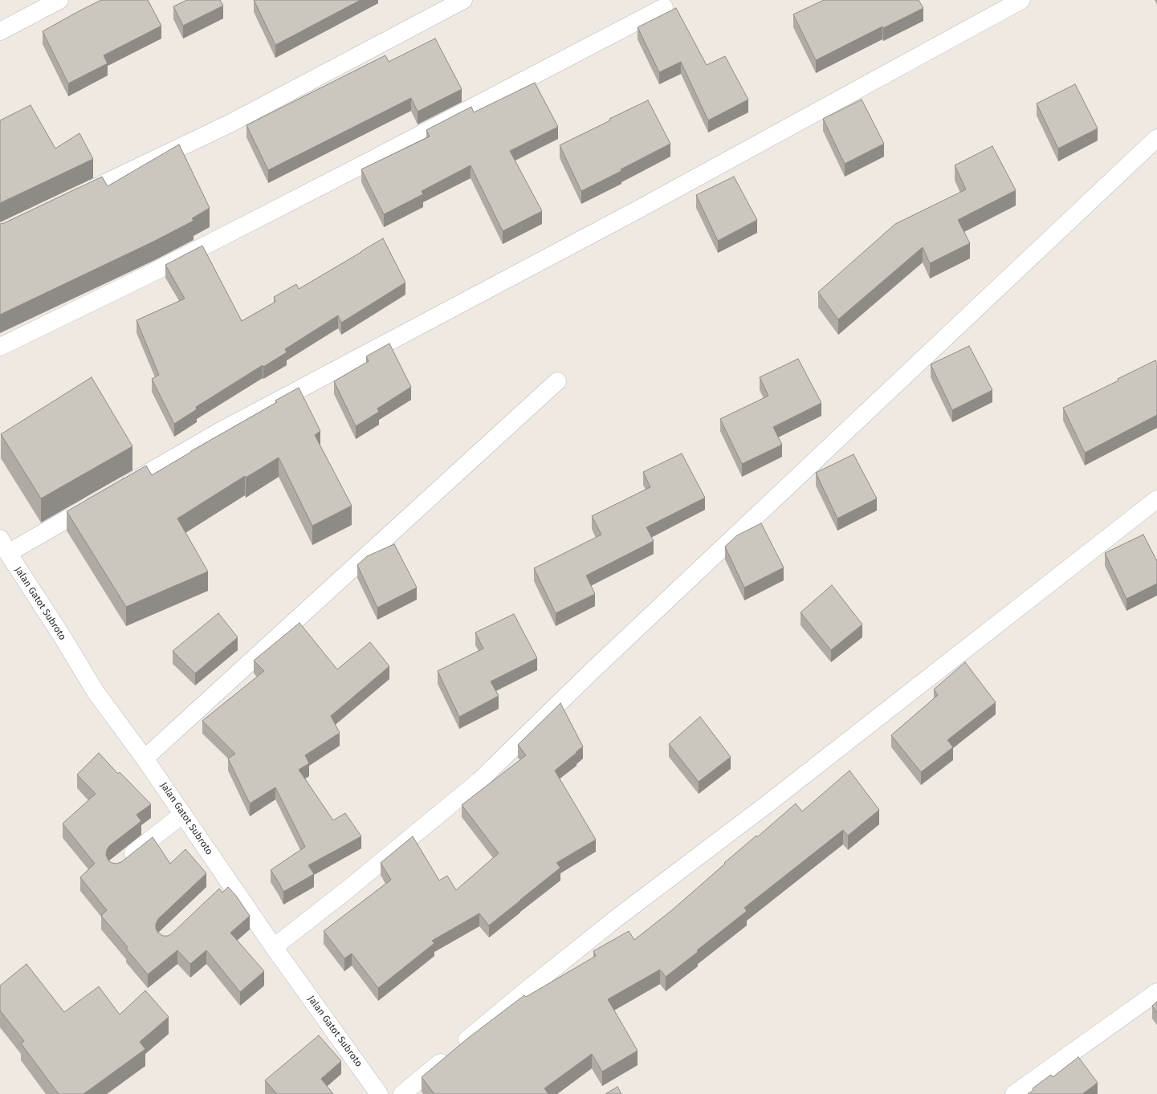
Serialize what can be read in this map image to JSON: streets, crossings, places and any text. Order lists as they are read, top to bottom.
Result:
{
  "streets": {
    "street": ["Jalan Gatot Subroto"]
  }
}
